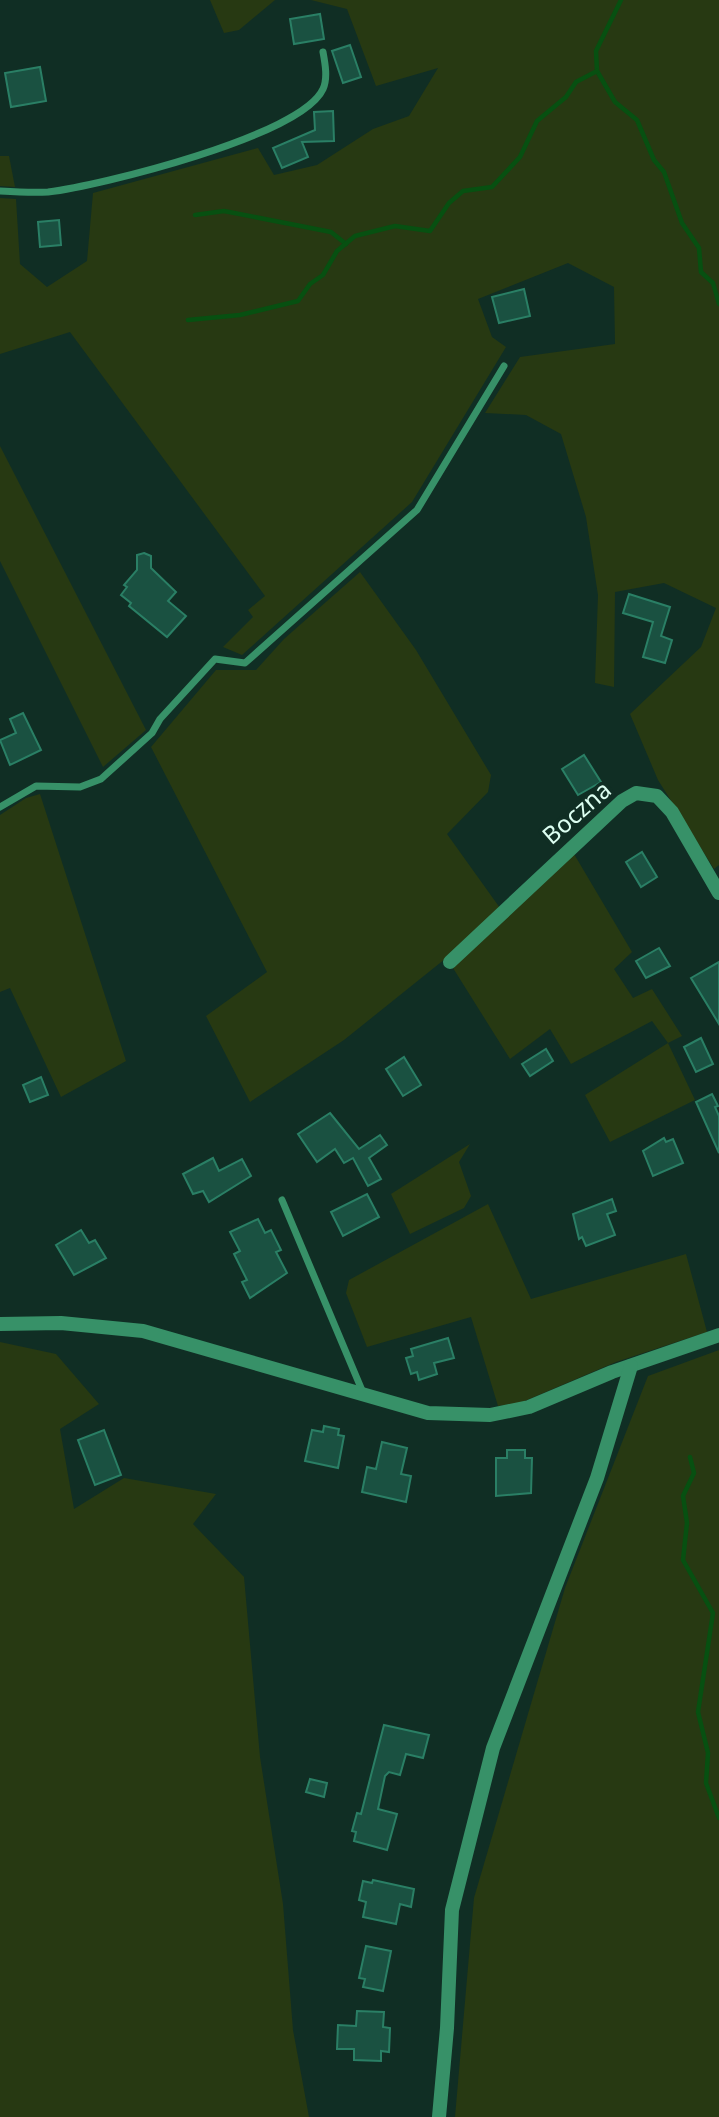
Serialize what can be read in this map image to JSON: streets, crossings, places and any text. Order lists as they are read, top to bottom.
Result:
{
  "streets": {
    "street": ["Boczna"]
  }
}
